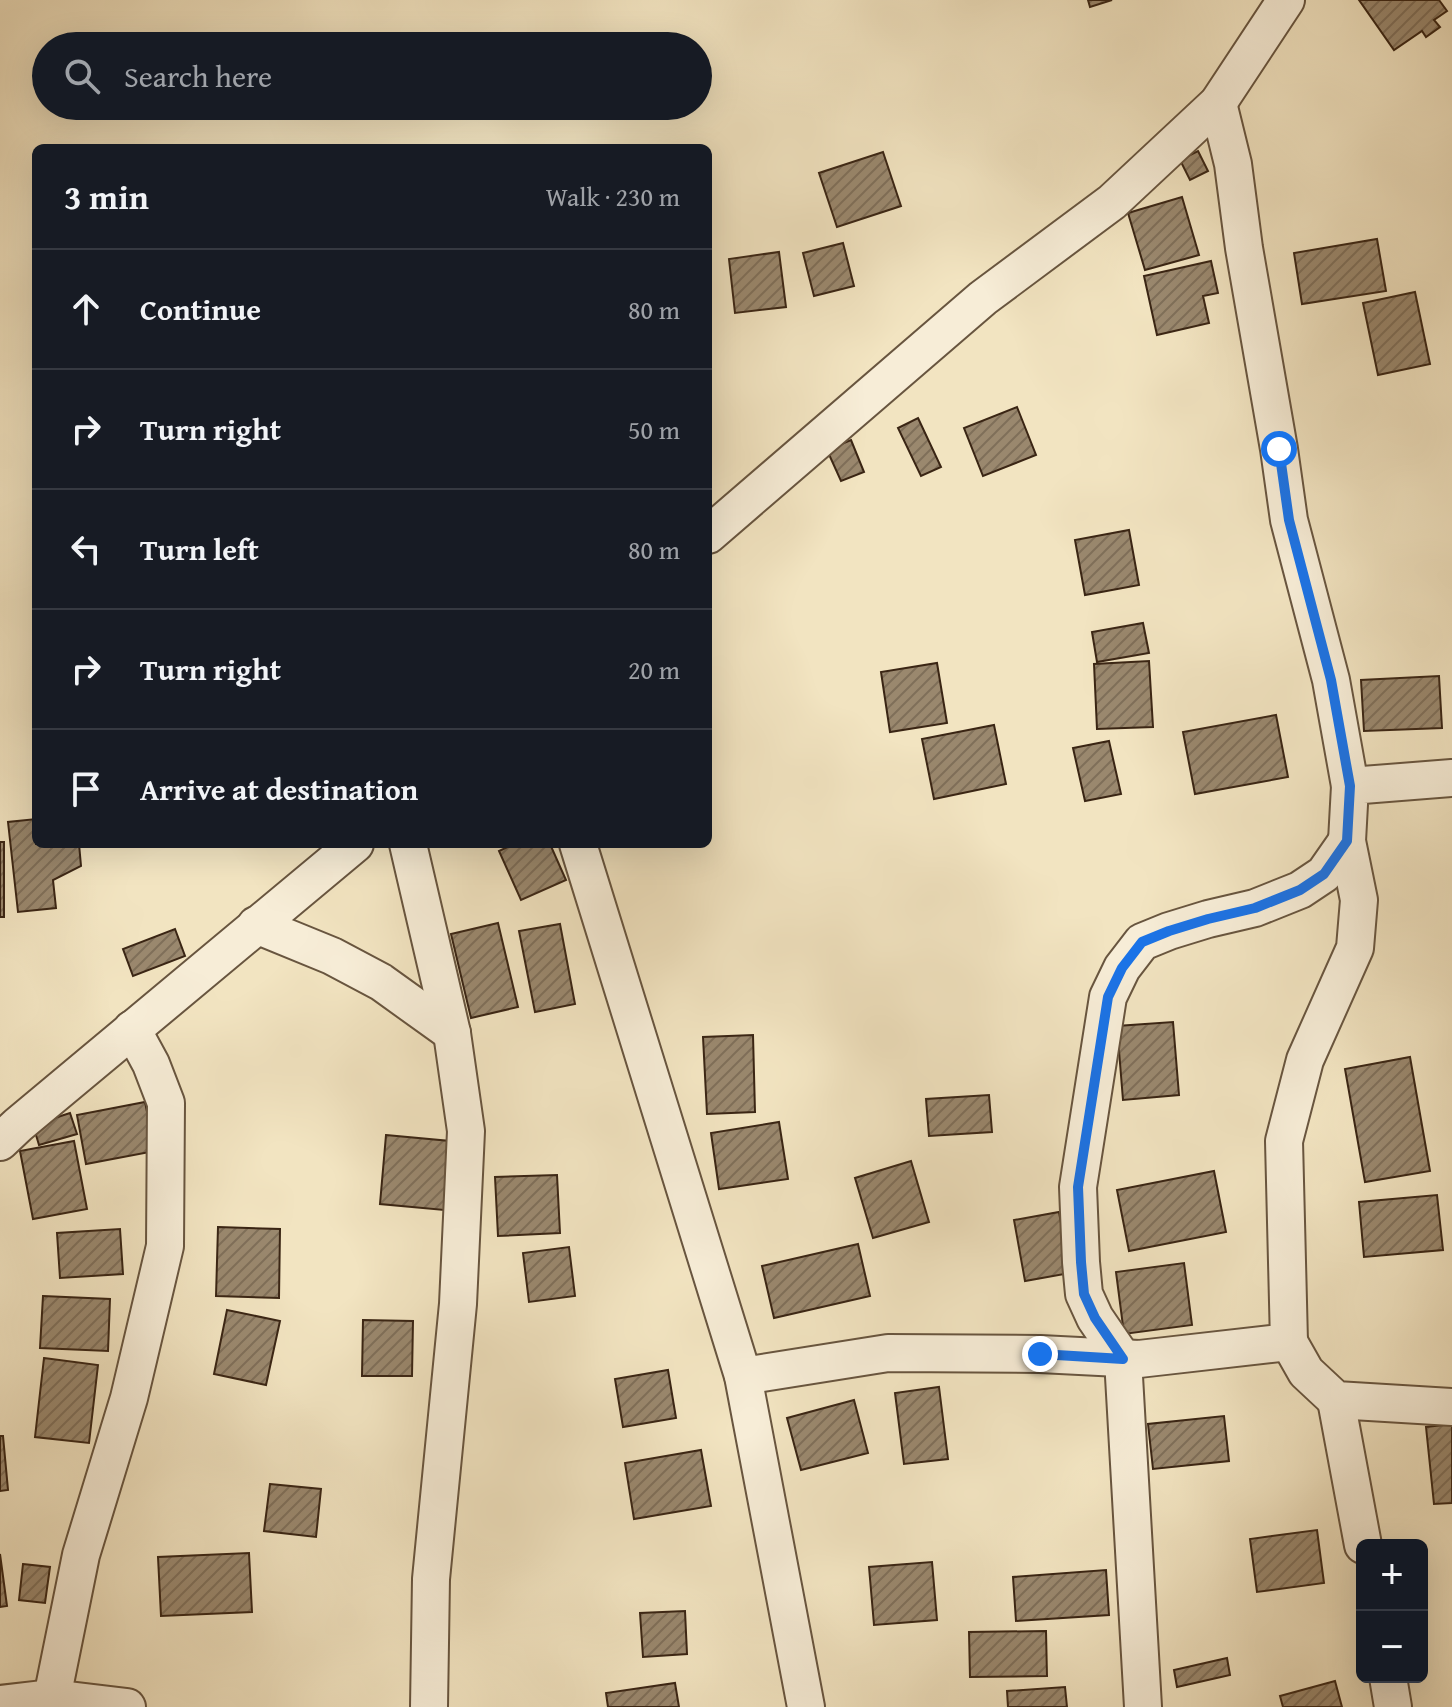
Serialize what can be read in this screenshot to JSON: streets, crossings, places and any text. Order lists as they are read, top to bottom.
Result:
{
  "page": {
    "search": "Search here",
    "heading": ["3 min", "Walk · 230 m"],
    "list": [
      ["Continue", "80 m"],
      ["Turn right", "50 m"],
      ["Turn left", "80 m"],
      ["Turn right", "20 m"],
      "Arrive at destination"
    ],
    "map_buttons": ["+", "−"]
  }
}
